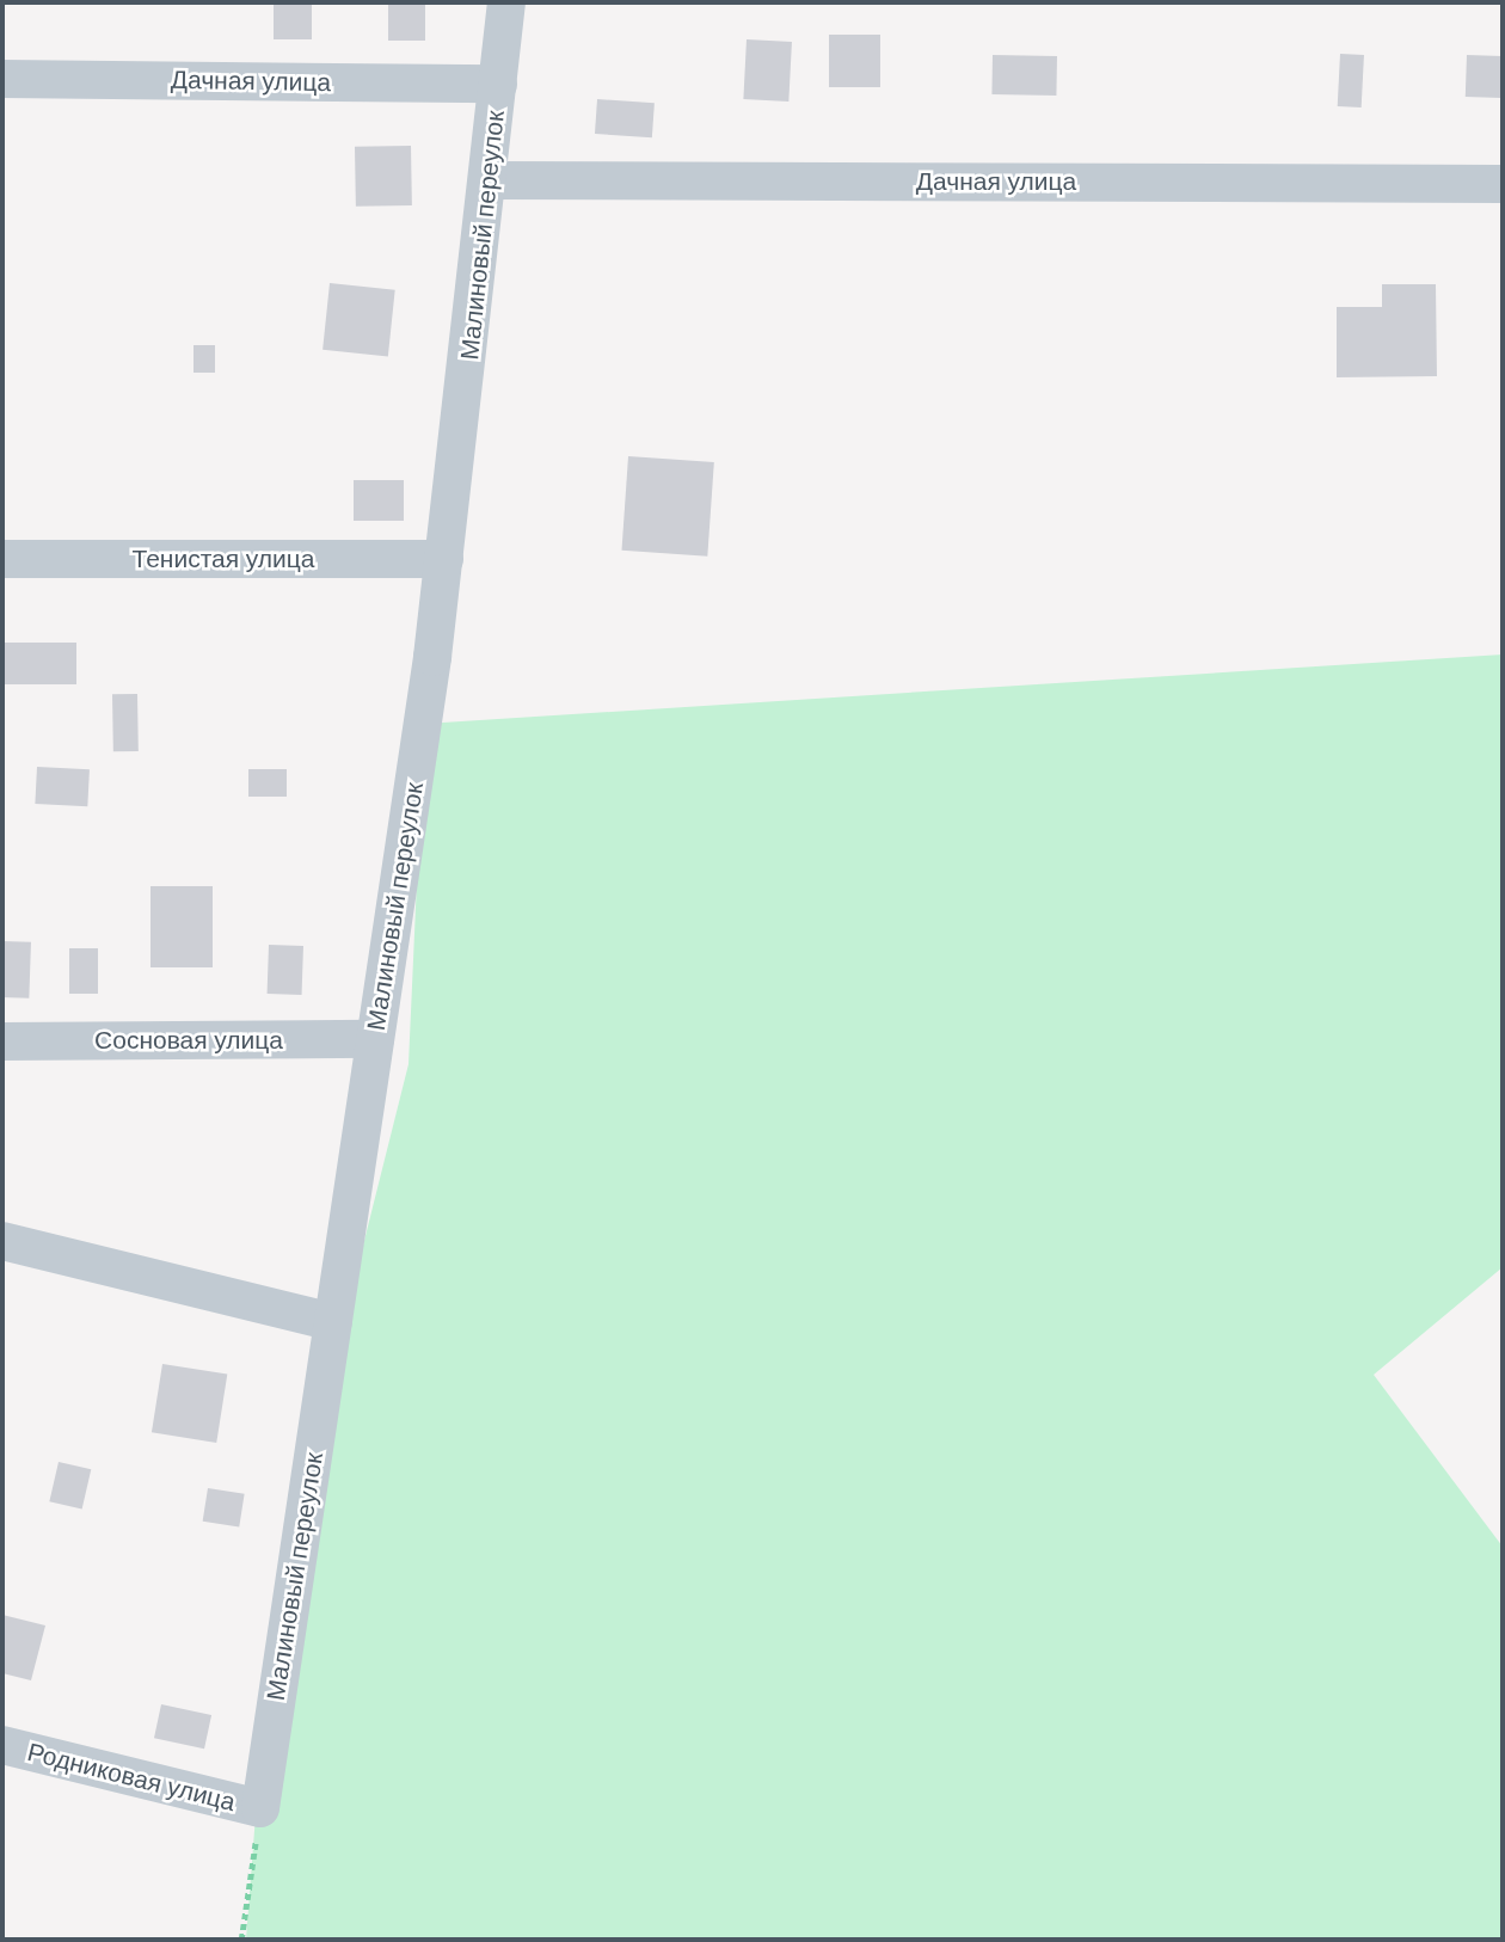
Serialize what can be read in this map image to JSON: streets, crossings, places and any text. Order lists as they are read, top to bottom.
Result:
{
  "streets": {
    "street": [
      "Дачная улица",
      "Малиновый переулок",
      "Тенистая улица",
      "Сосновая улица",
      "Родниковая улица"
    ]
  },
  "crossings": [
    ["Дачная улица", "Малиновый переулок"],
    ["Малиновый переулок", "Тенистая улица"],
    ["Малиновый переулок", "Сосновая улица"],
    ["Малиновый переулок", "Родниковая улица"]
  ]
}
